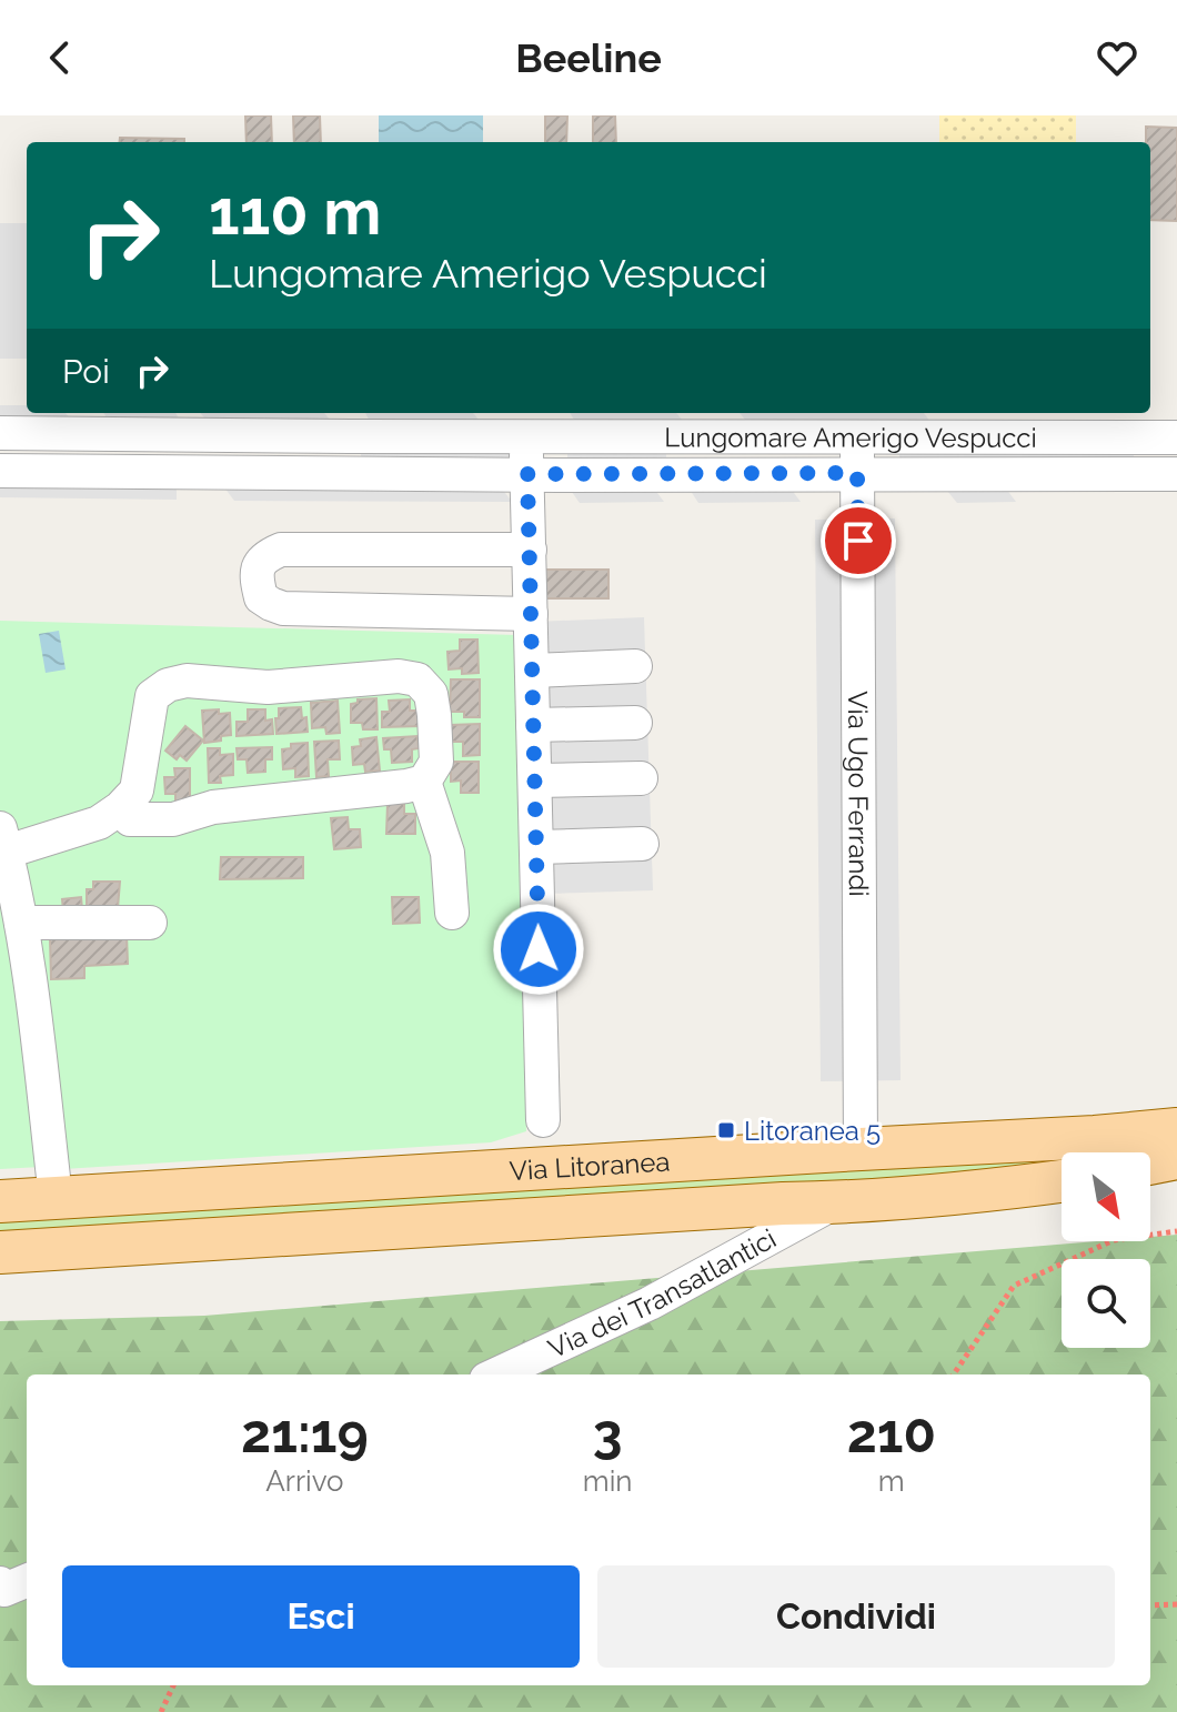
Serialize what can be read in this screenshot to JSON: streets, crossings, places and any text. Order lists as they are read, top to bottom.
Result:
{
  "streets": {
    "main road": ["Via Litoranea"],
    "street": ["Lungomare Amerigo Vespucci", "Via Ugo Ferrandi", "Via dei Transatlantici"]
  },
  "crossings": [
    ["Lungomare Amerigo Vespucci", "Via Ugo Ferrandi"],
    ["Via Ugo Ferrandi", "Via Litoranea"],
    ["Via Litoranea", "Via dei Transatlantici"]
  ],
  "places": {
    "transit": ["Litoranea 5"]
  },
  "north": "bottom right",
  "page": {
    "header": "Beeline",
    "turn": ["110 m", "Lungomare Amerigo Vespucci"],
    "then": "Poi",
    "eta": [
      "21:19",
      "Arrivo",
      "3",
      "min",
      "210",
      "m"
    ],
    "buttons": ["Esci", "Condividi"]
  }
}
